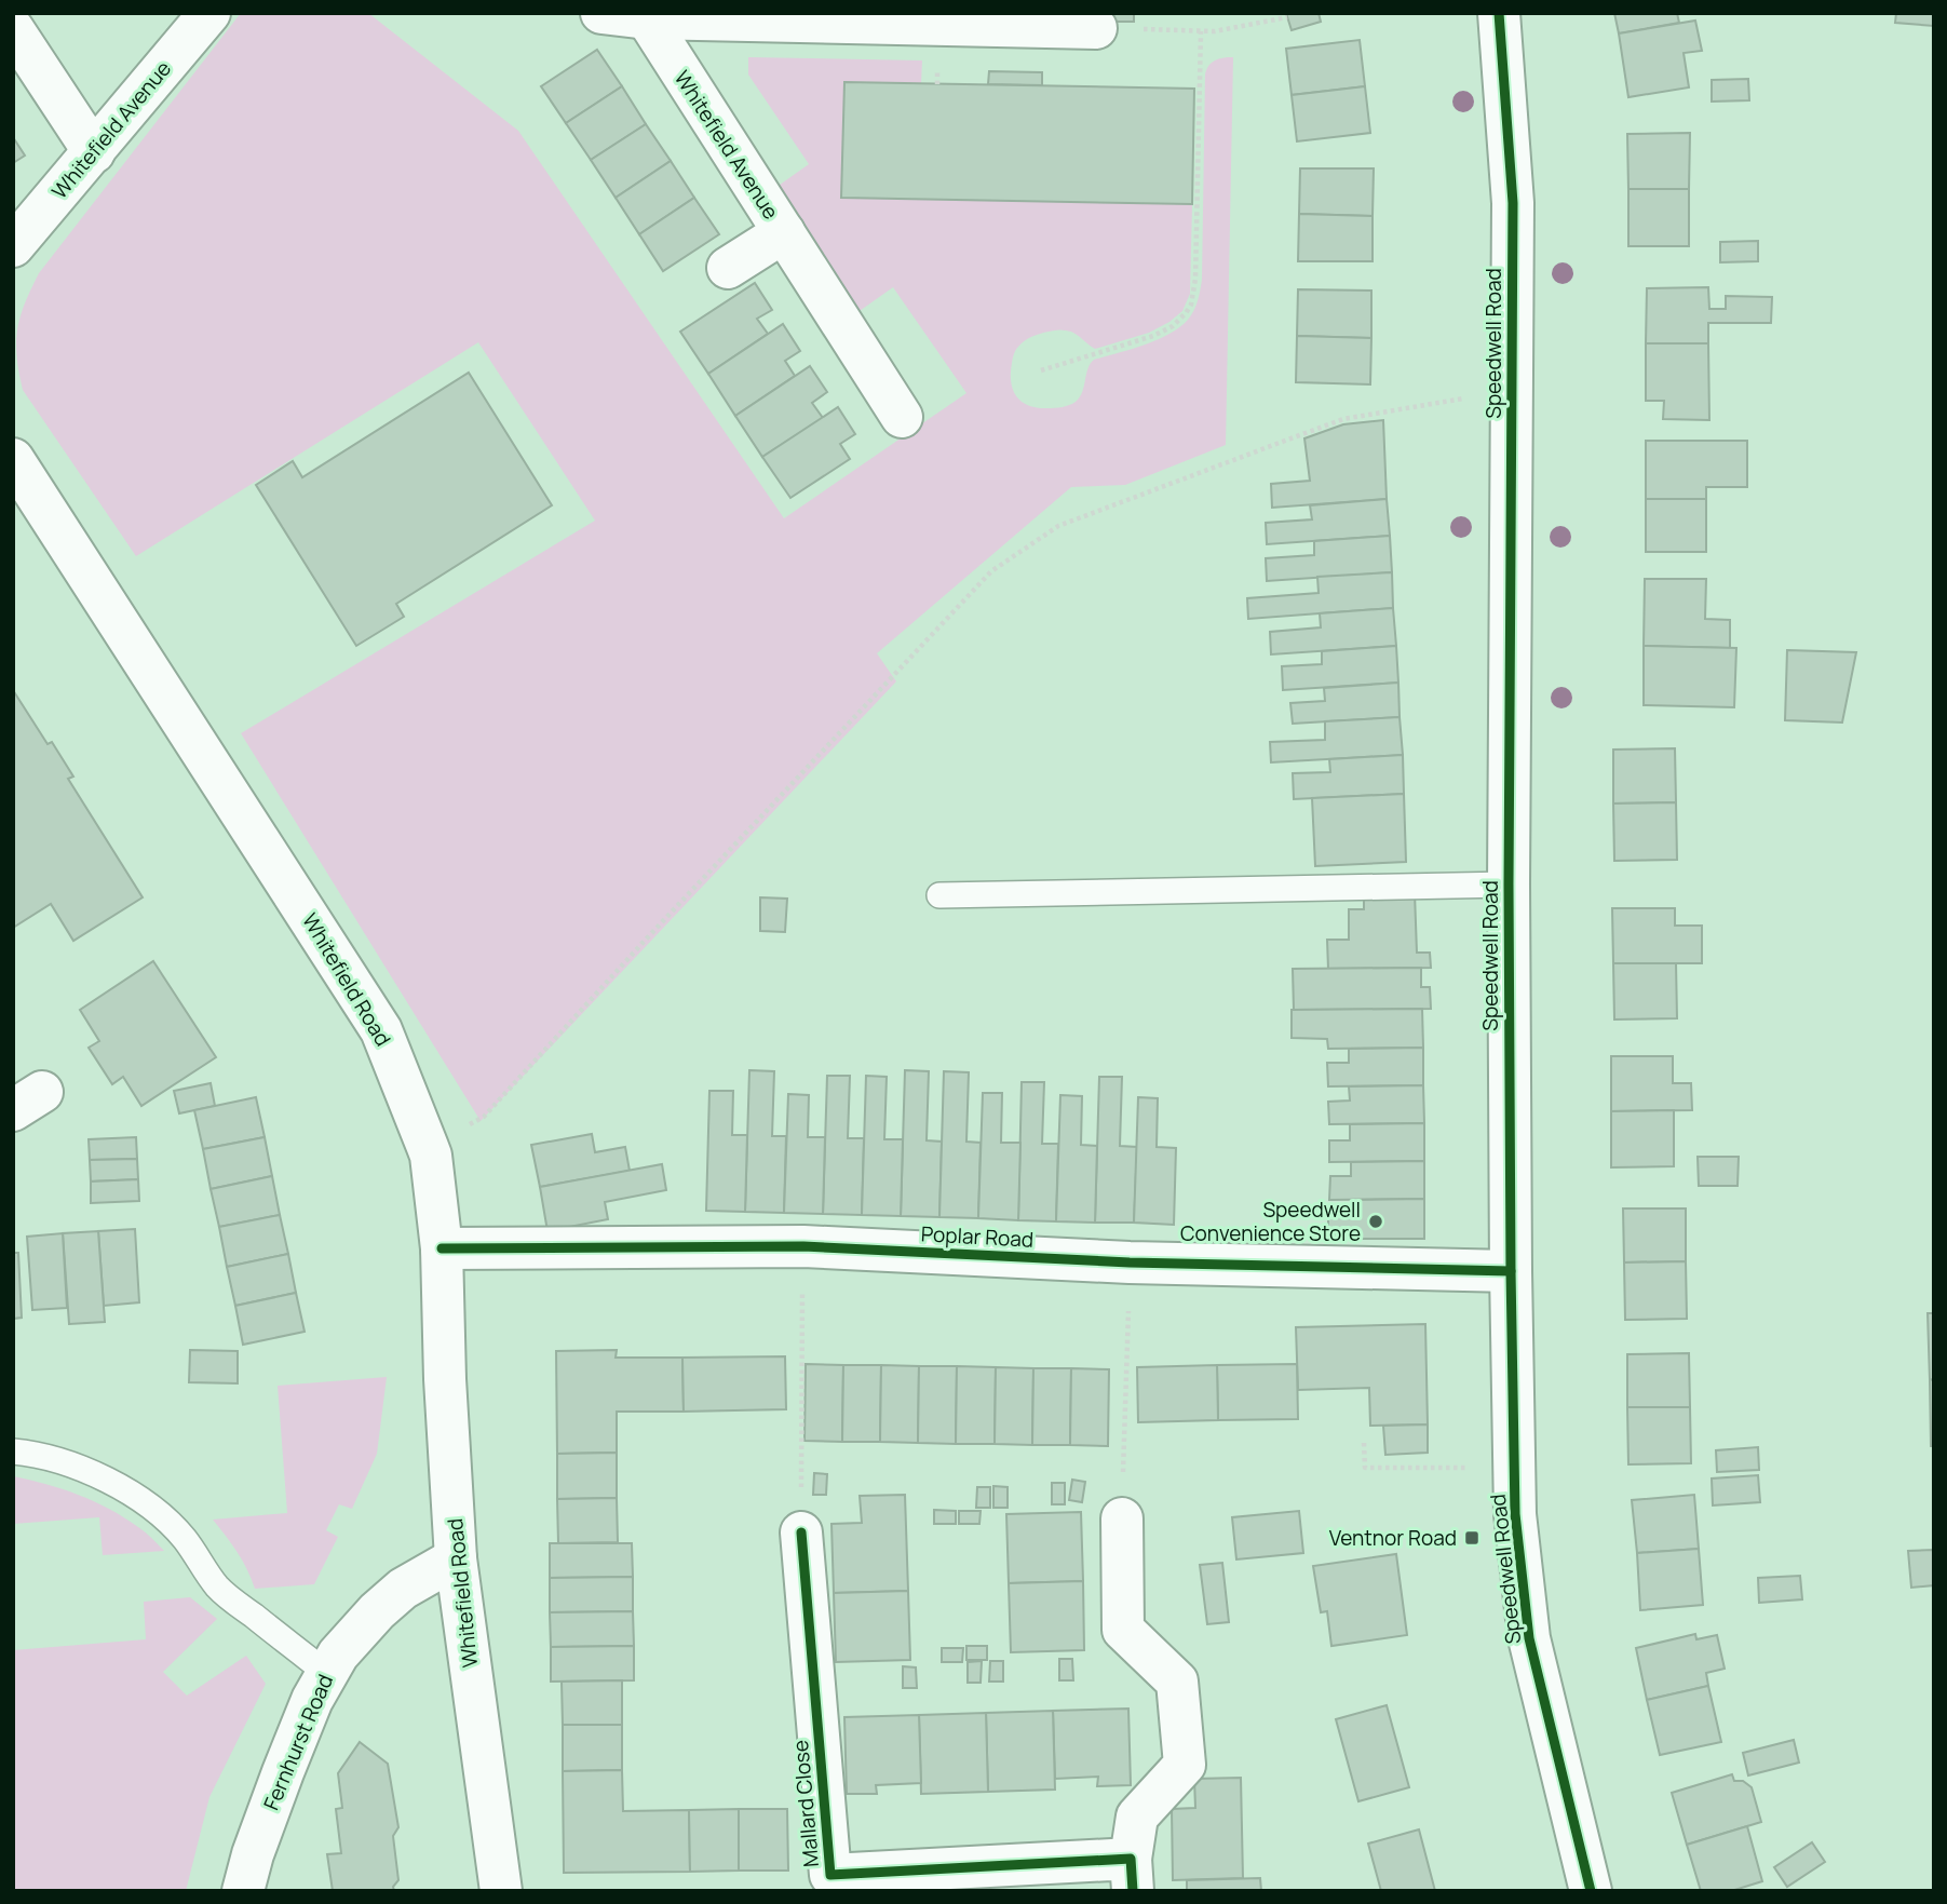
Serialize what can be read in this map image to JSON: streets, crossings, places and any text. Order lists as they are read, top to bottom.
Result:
{
  "streets": {
    "street": [
      "Whitefield Avenue",
      "Speedwell Road",
      "Whitefield Road",
      "Poplar Road",
      "Fernhurst Road",
      "Mallard Close"
    ]
  },
  "crossings": [
    ["Speedwell Road", "Poplar Road"],
    ["Whitefield Road", "Poplar Road"],
    ["Whitefield Road", "Fernhurst Road"]
  ],
  "places": {
    "other": ["Speedwell Convenience Store"],
    "transit": ["Ventnor Road"]
  }
}
